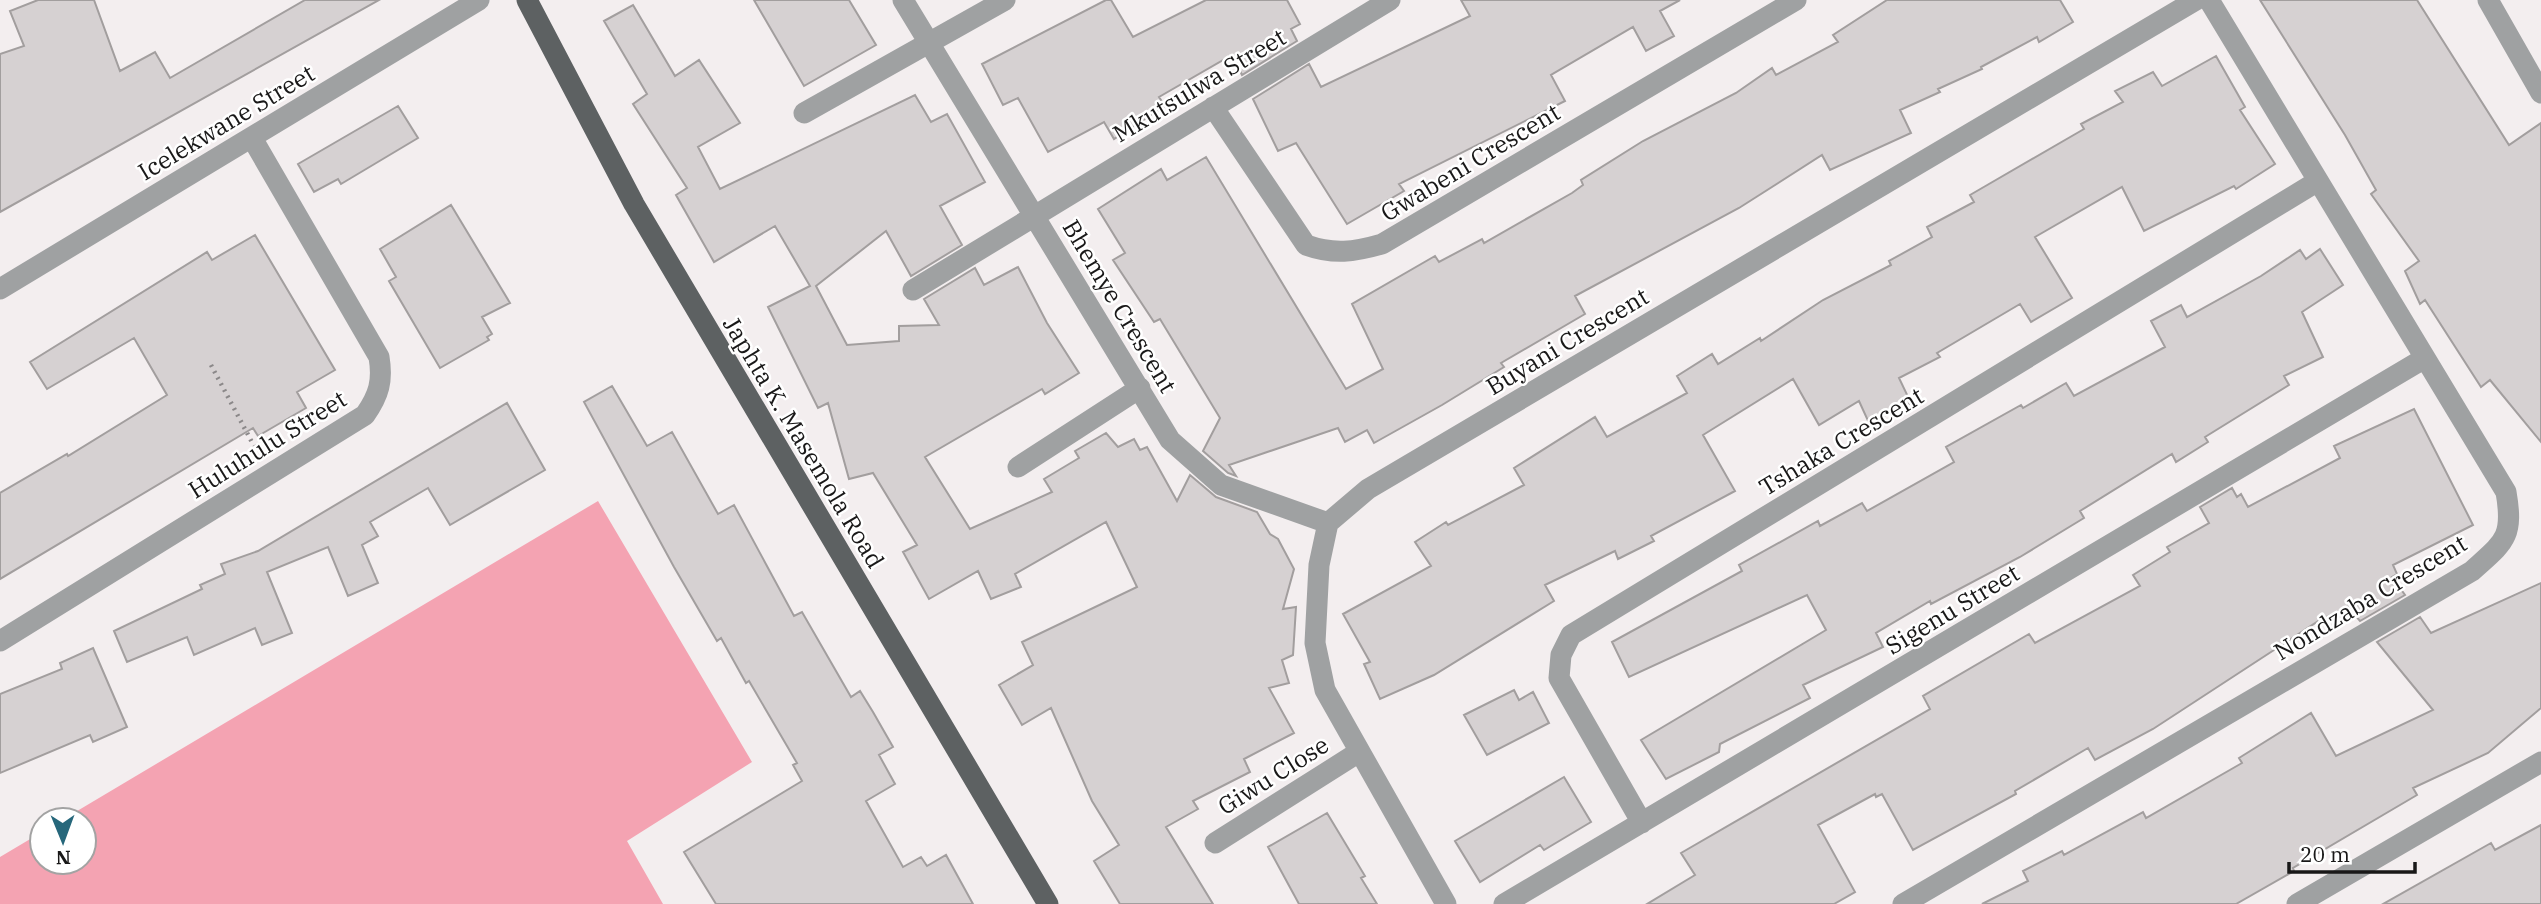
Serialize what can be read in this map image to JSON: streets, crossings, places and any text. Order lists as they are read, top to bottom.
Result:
{
  "streets": {
    "main road": ["Japhta K. Masemola Road"],
    "street": [
      "Mkutsulwa Street",
      "Icelekwane Street",
      "Gwabeni Crescent",
      "Bhemye Crescent",
      "Buyani Crescent",
      "Tshaka Crescent",
      "Huluhulu Street",
      "Nondzaba Crescent",
      "Sigenu Street",
      "Giwu Close"
    ]
  },
  "crossings": [
    ["Mkutsulwa Street", "Gwabeni Crescent"],
    ["Mkutsulwa Street", "Bhemye Crescent"],
    ["Icelekwane Street", "Huluhulu Street"],
    ["Bhemye Crescent", "Buyani Crescent"],
    ["Tshaka Crescent", "Nondzaba Crescent"],
    ["Tshaka Crescent", "Sigenu Street"],
    ["Nondzaba Crescent", "Sigenu Street"]
  ],
  "scale_bar": "20 m",
  "north": "bottom"
}
